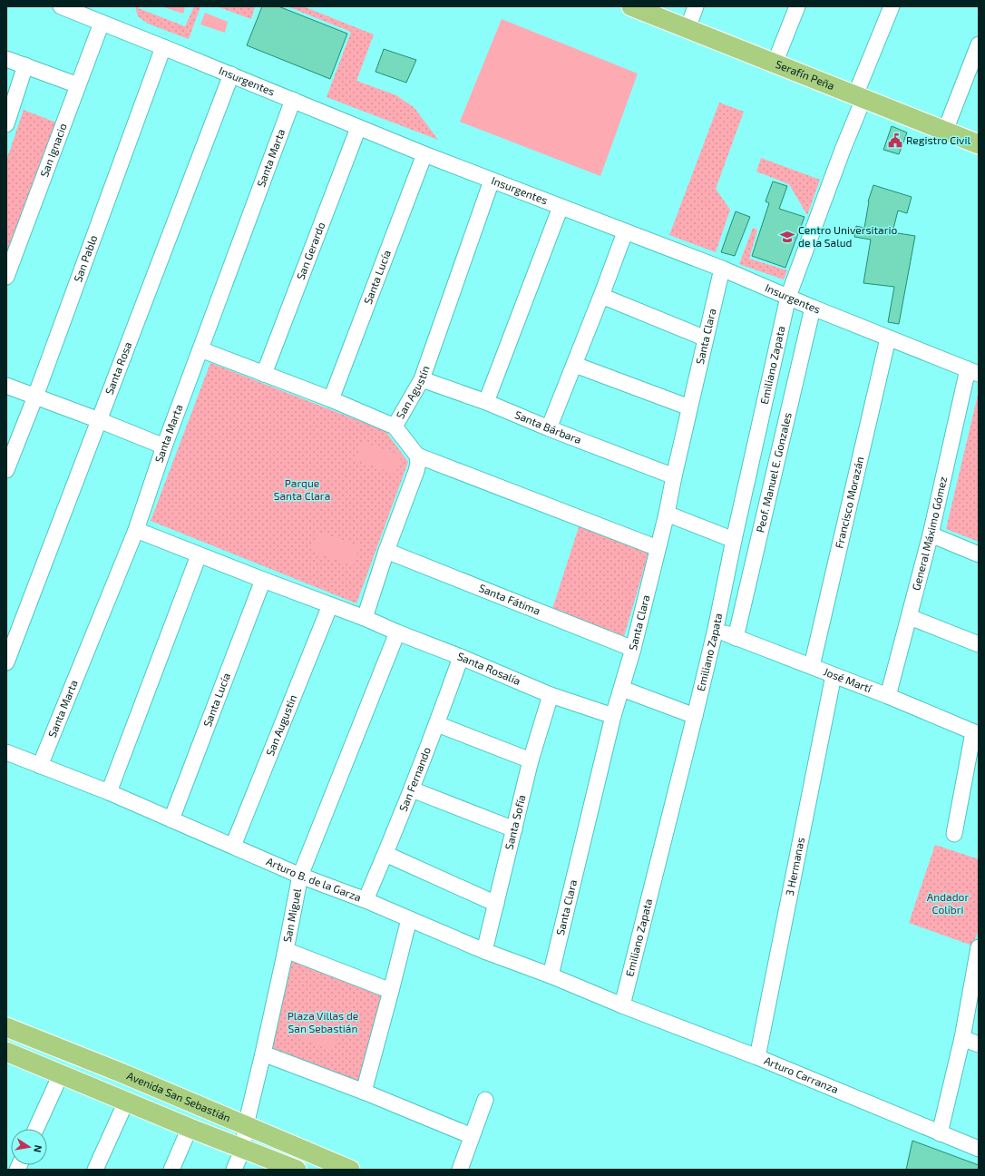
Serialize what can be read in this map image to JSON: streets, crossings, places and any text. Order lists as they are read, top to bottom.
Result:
{
  "streets": {
    "main road": ["Serafín Peña", "Avenida San Sebastián"],
    "street": [
      "Insurgentes",
      "San Ignacio",
      "Santa Marta",
      "San Gerardo",
      "San Pablo",
      "Santa Lucía",
      "Santa Clara",
      "Emiliano Zapata",
      "Santa Rosa",
      "San Agustín",
      "Santa Bárbara",
      "Peof. Manuel E. Gonzales",
      "Francisco Morazán",
      "General Máximo Gómez",
      "Santa Fátima",
      "Santa Rosalía",
      "José Martí",
      "San Augustin",
      "San Fernando",
      "Santa Sofía",
      "3 Hermanas",
      "Arturo B. de la Garza",
      "San Miguel",
      "Arturo Carranza"
    ]
  },
  "crossings": [
    ["Serafín Peña", "Emiliano Zapata"],
    ["Insurgentes", "San Ignacio"],
    ["Insurgentes", "Santa Marta"],
    ["Insurgentes", "San Gerardo"],
    ["Insurgentes", "San Pablo"],
    ["Insurgentes", "Santa Lucía"],
    ["Insurgentes", "Santa Clara"],
    ["Insurgentes", "Emiliano Zapata"],
    ["Insurgentes", "Santa Rosa"],
    ["Insurgentes", "San Agustín"],
    ["Insurgentes", "Peof. Manuel E. Gonzales"],
    ["Insurgentes", "Francisco Morazán"],
    ["Insurgentes", "General Máximo Gómez"],
    ["Santa Marta", "Santa Rosalía"],
    ["Santa Marta", "Arturo B. de la Garza"],
    ["Santa Lucía", "Santa Rosalía"],
    ["Santa Lucía", "Arturo B. de la Garza"],
    ["Santa Clara", "Santa Bárbara"],
    ["Santa Clara", "Santa Fátima"],
    ["Santa Clara", "Santa Rosalía"],
    ["Santa Clara", "Arturo B. de la Garza"],
    ["Emiliano Zapata", "José Martí"],
    ["Emiliano Zapata", "Arturo B. de la Garza"],
    ["Emiliano Zapata", "Arturo Carranza"],
    ["San Agustín", "Santa Bárbara"],
    ["Peof. Manuel E. Gonzales", "José Martí"],
    ["Francisco Morazán", "José Martí"],
    ["General Máximo Gómez", "José Martí"],
    ["Santa Rosalía", "San Augustin"],
    ["Santa Rosalía", "San Fernando"],
    ["Santa Rosalía", "Santa Sofía"],
    ["Santa Rosalía", "San Miguel"],
    ["José Martí", "3 Hermanas"],
    ["San Augustin", "Arturo B. de la Garza"],
    ["San Fernando", "Arturo B. de la Garza"],
    ["Santa Sofía", "Arturo B. de la Garza"],
    ["3 Hermanas", "Arturo Carranza"],
    ["Arturo B. de la Garza", "San Miguel"],
    ["Arturo B. de la Garza", "Arturo Carranza"],
    ["San Miguel", "Avenida San Sebastián"]
  ],
  "parks": ["Parque Santa Clara", "Andador Colíbri", "Plaza Villas de San Sebastián"],
  "places": {
    "public building": ["Registro Civil"],
    "school or university": ["Centro Universitario de la Salud"]
  },
  "north": "right"
}
